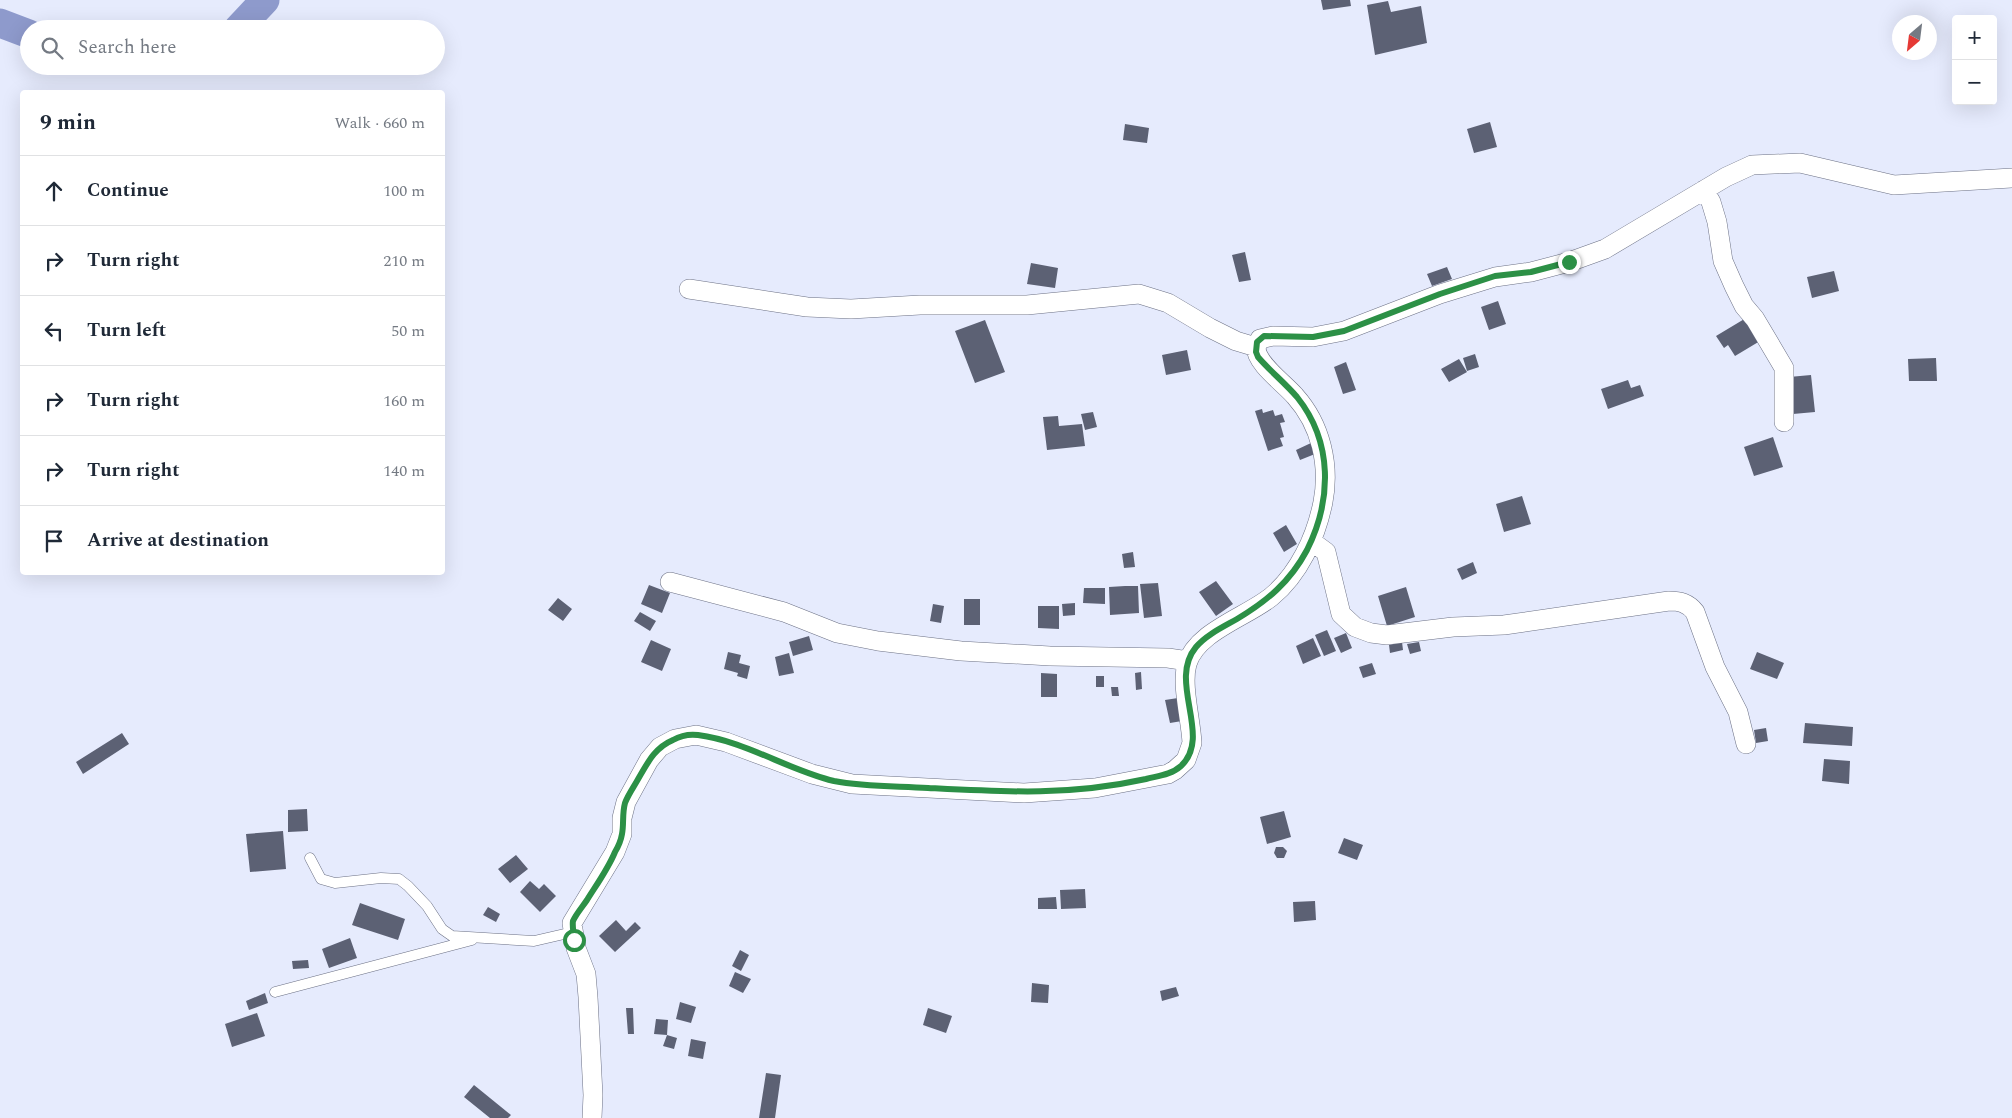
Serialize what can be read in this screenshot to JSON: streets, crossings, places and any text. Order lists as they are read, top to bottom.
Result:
{
  "north": "bottom left",
  "page": {
    "map_buttons": ["+", "−"],
    "search": "Search here",
    "heading": ["9 min", "Walk · 660 m"],
    "list": [
      ["Continue", "100 m"],
      ["Turn right", "210 m"],
      ["Turn left", "50 m"],
      ["Turn right", "160 m"],
      ["Turn right", "140 m"],
      "Arrive at destination"
    ]
  }
}
